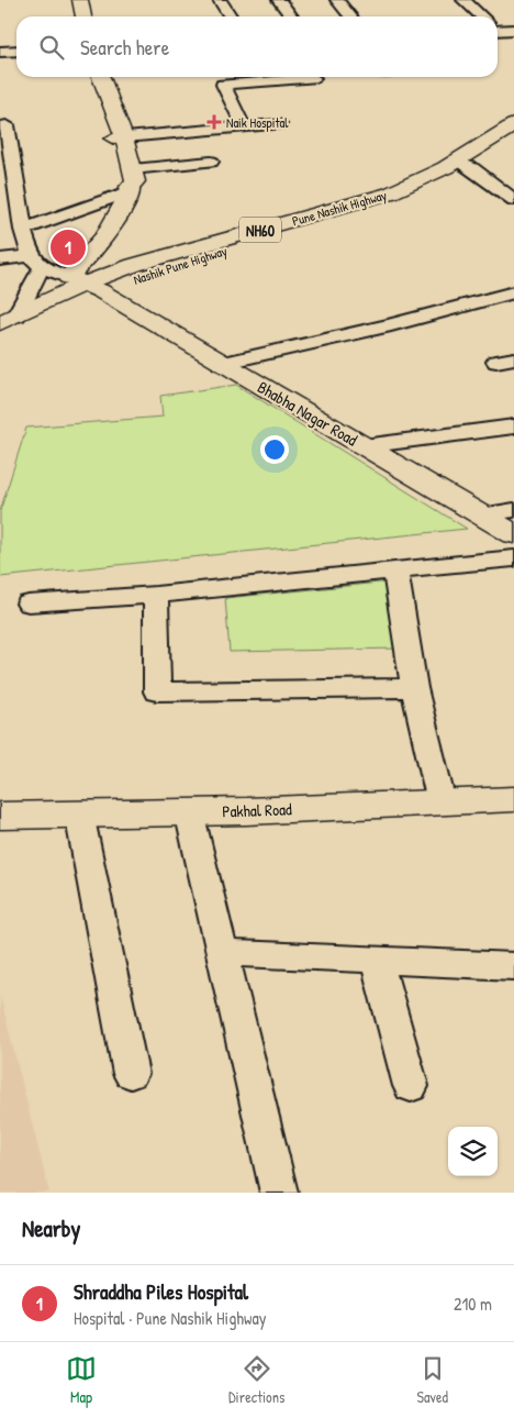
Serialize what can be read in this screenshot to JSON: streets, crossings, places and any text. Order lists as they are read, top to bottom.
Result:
{
  "streets": {
    "main road": [
      "Pune Nashik Highway",
      "NH60",
      "Bhabha Nagar Road",
      "Pakhal Road"
    ]
  },
  "crossings": [
    ["Pune Nashik Highway", "NH60"],
    ["Pune Nashik Highway", "Bhabha Nagar Road"],
    ["NH60", "Bhabha Nagar Road"]
  ],
  "places": {
    "health": ["Naik Hospital"]
  },
  "page": {
    "search": "Search here",
    "pins": "1",
    "heading": "Nearby",
    "list": [
      {
        "mark": "1",
        "name": "Shraddha Piles Hospital",
        "note": "Hospital · Pune Nashik Highway",
        "value": "210 m"
      }
    ],
    "nav": ["Map", "Directions", "Saved"]
  }
}
